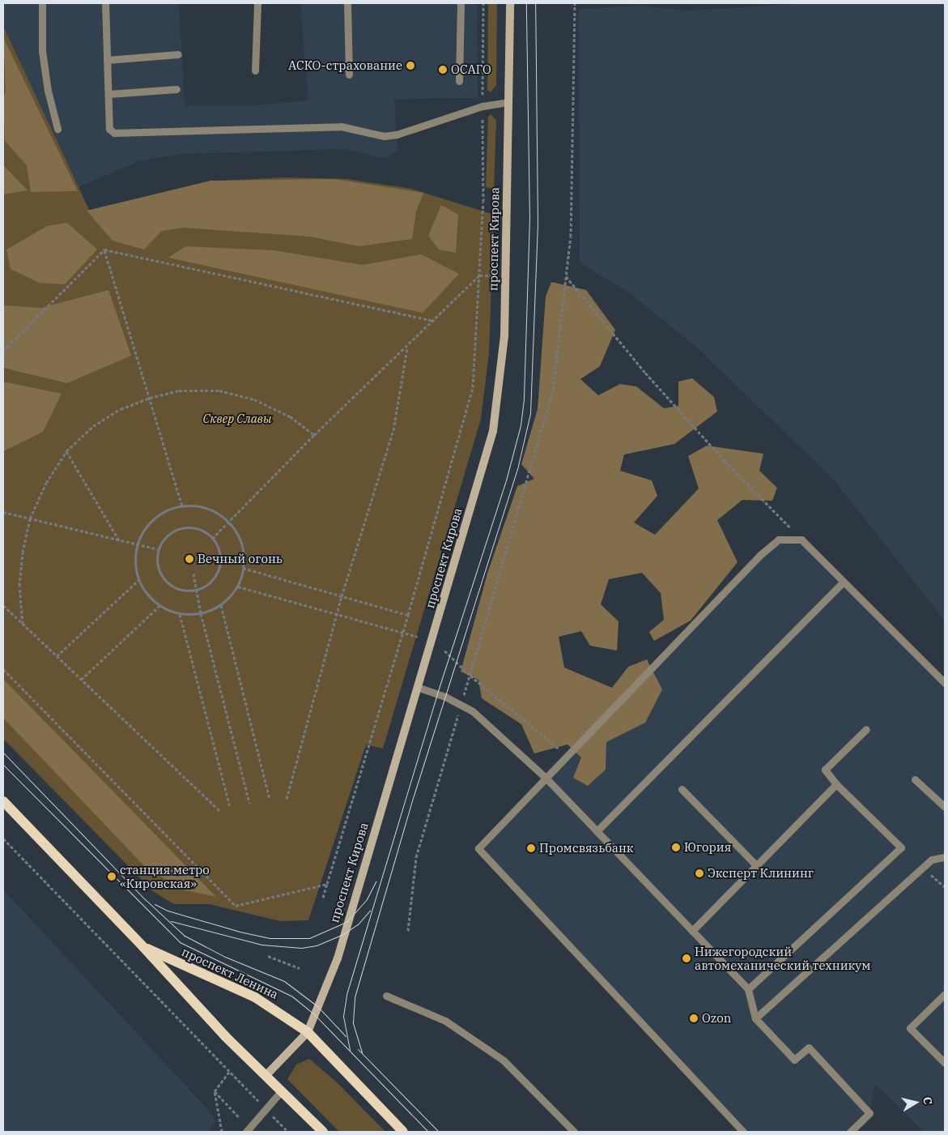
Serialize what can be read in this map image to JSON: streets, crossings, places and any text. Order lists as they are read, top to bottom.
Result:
{
  "streets": {
    "main road": ["проспект Ленина"],
    "street": ["проспект Кирова"]
  },
  "crossings": [
    ["проспект Кирова", "проспект Ленина"]
  ],
  "parks": ["Сквер Славы"],
  "places": [
    "АСКО-страхование",
    "ОСАГО",
    "Вечный огонь",
    "Югория",
    "Промсвязьбанк",
    "Эксперт Клининг",
    "станция метро «Кировская»",
    "Нижегородский автомеханический техникум",
    "Ozon"
  ],
  "north": "right"
}
